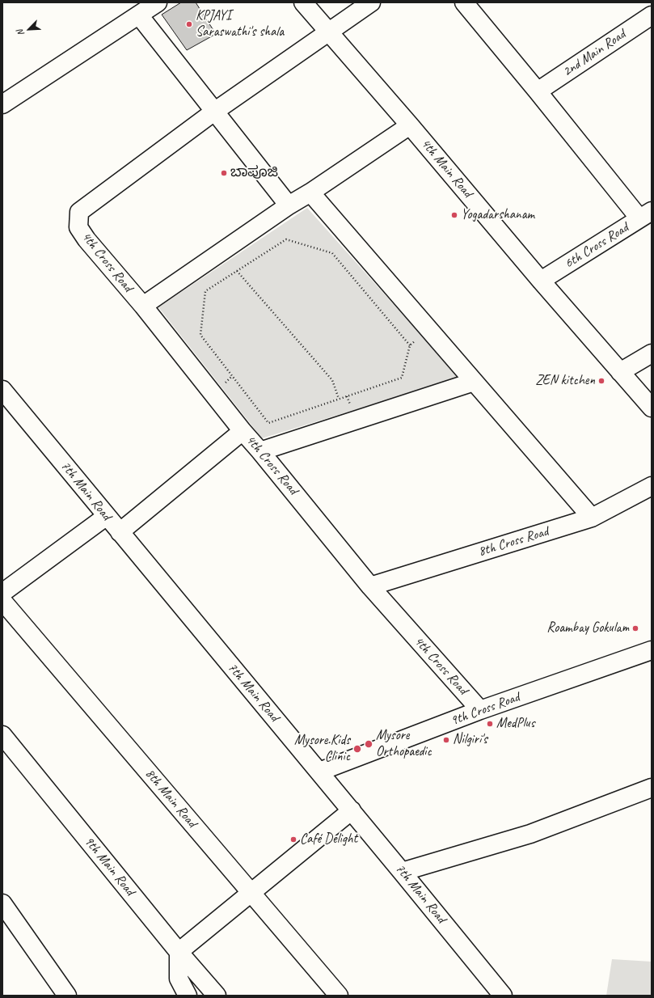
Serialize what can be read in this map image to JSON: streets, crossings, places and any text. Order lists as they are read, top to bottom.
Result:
{
  "streets": {
    "street": [
      "2nd Main Road",
      "4th Main Road",
      "6th Cross Road",
      "4th Cross Road",
      "7th Main Road",
      "8th Cross Road",
      "9th Cross Road",
      "8th Main Road",
      "9th Main Road"
    ]
  },
  "crossings": [
    ["4th Main Road", "6th Cross Road"],
    ["4th Cross Road", "8th Cross Road"],
    ["4th Cross Road", "9th Cross Road"],
    ["7th Main Road", "9th Cross Road"]
  ],
  "places": [
    "KPJAYI Saraswathi's shala",
    "ಬಾಪೂಜಿ",
    "Yogadarshanam",
    "ZEN kitchen",
    "Roambay Gokulam",
    "MedPlus",
    "Nilgiri's",
    "Mysore Orthopaedic",
    "Mysore.Kids Clinic",
    "Café Delight"
  ],
  "north": "bottom left"
}
